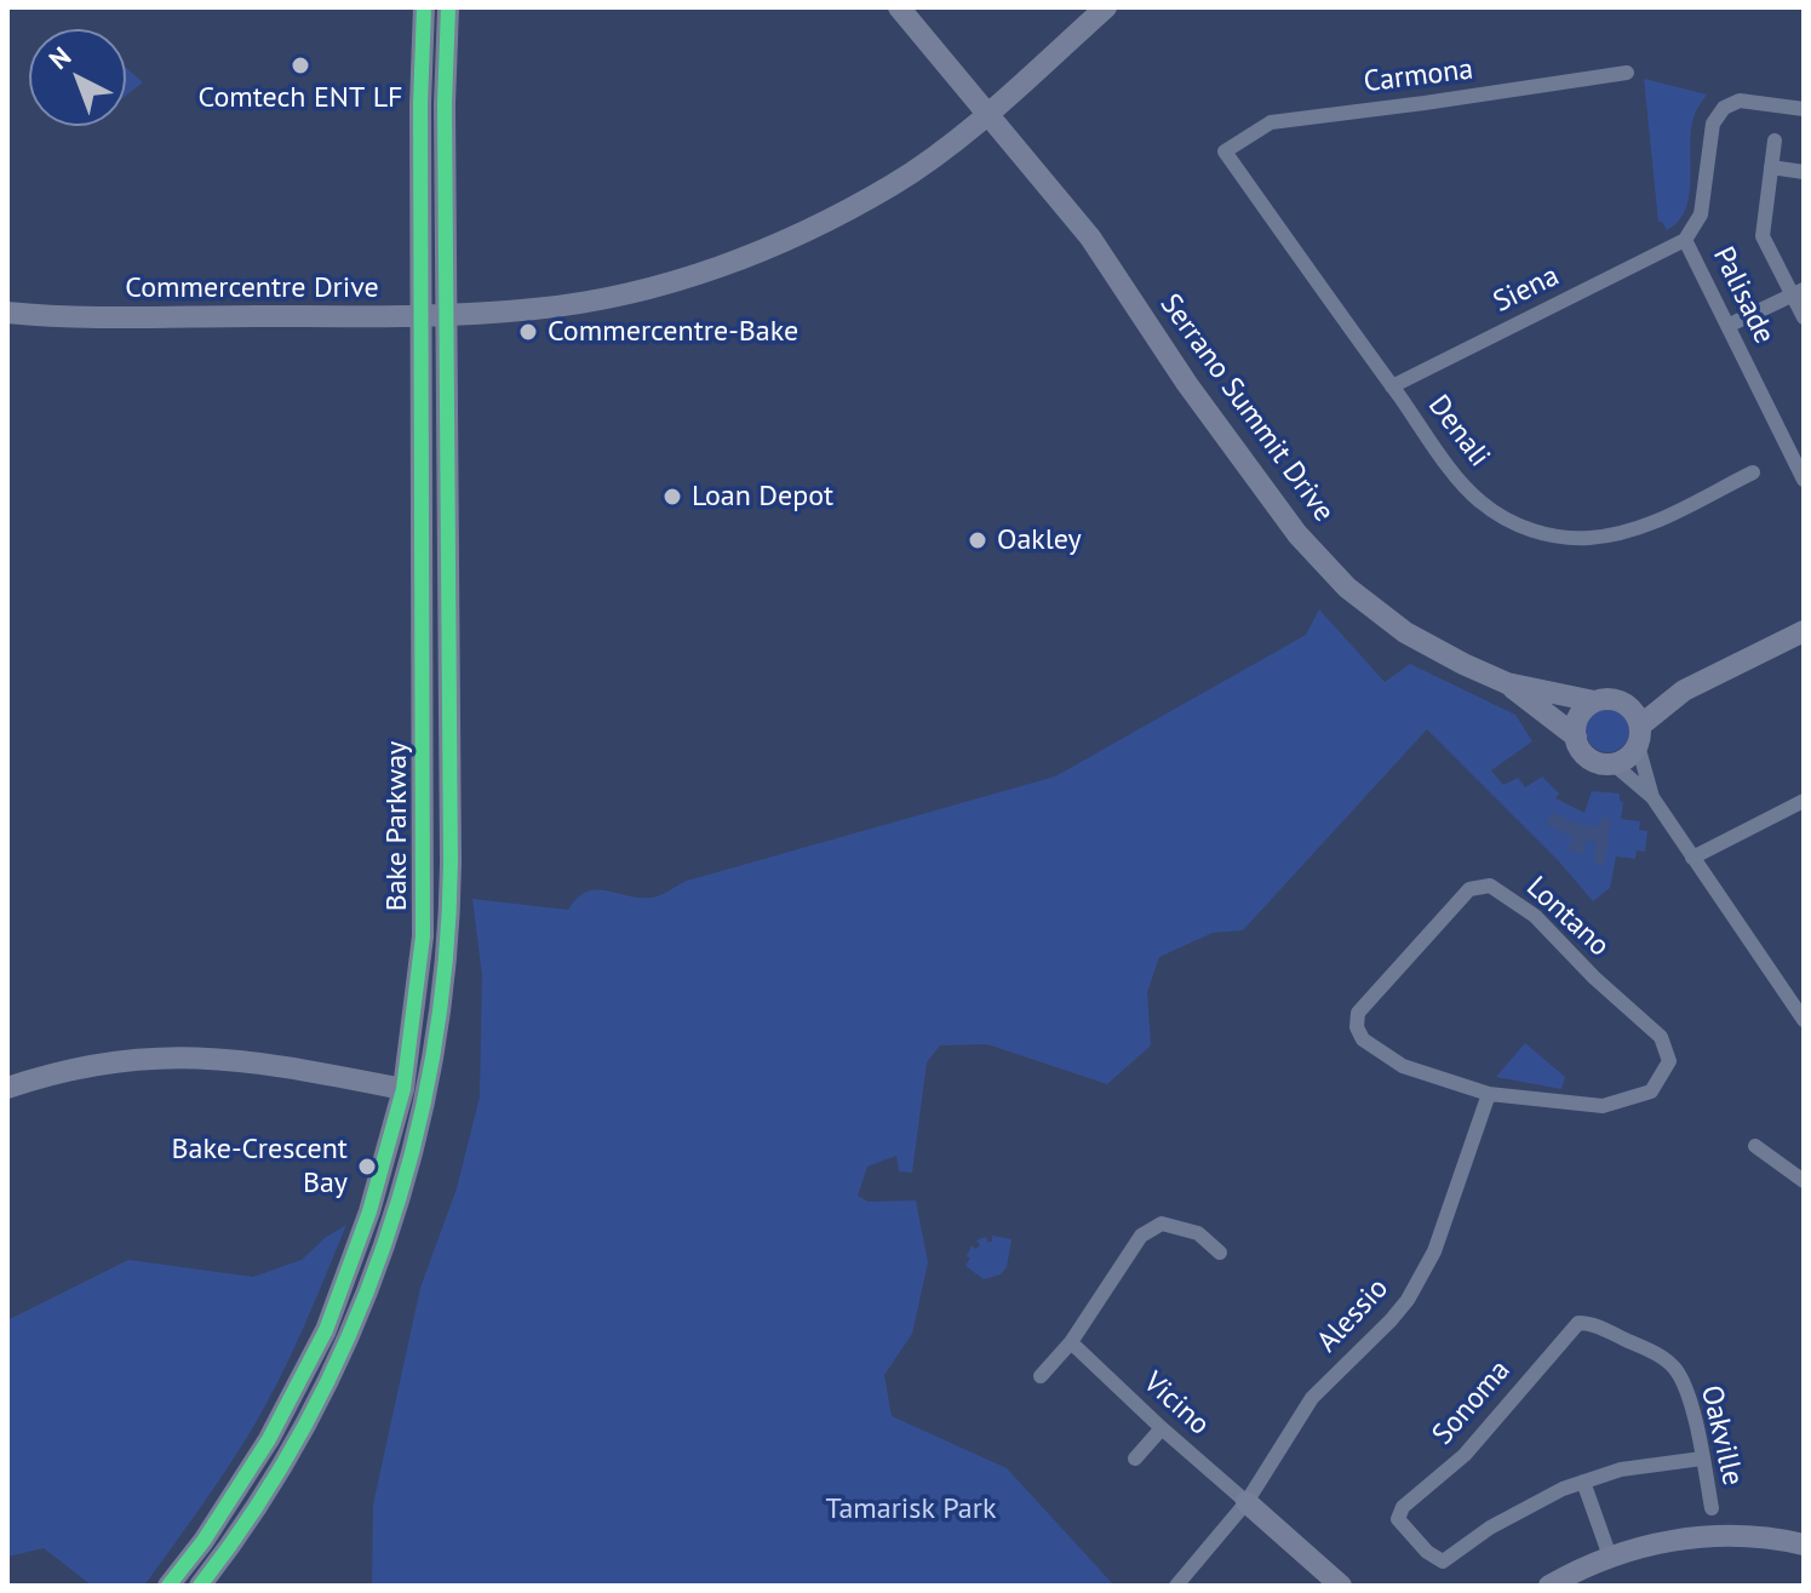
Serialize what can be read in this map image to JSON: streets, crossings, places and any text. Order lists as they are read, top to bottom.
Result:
{
  "streets": {
    "street": [
      "Carmona",
      "Commercentre Drive",
      "Siena",
      "Palisade",
      "Serrano Summit Drive",
      "Denali",
      "Bake Parkway",
      "Lontano",
      "Alessio",
      "Sonoma",
      "Vicino",
      "Oakville"
    ]
  },
  "crossings": [
    ["Carmona", "Denali"],
    ["Commercentre Drive", "Serrano Summit Drive"],
    ["Commercentre Drive", "Bake Parkway"],
    ["Siena", "Palisade"],
    ["Siena", "Denali"],
    ["Lontano", "Alessio"],
    ["Alessio", "Vicino"],
    ["Sonoma", "Oakville"]
  ],
  "parks": ["Tamarisk Park"],
  "places": [
    "Comtech ENT LF",
    "Commercentre-Bake",
    "Loan Depot",
    "Oakley",
    "Bake-Crescent Bay"
  ],
  "north": "top left"
}
